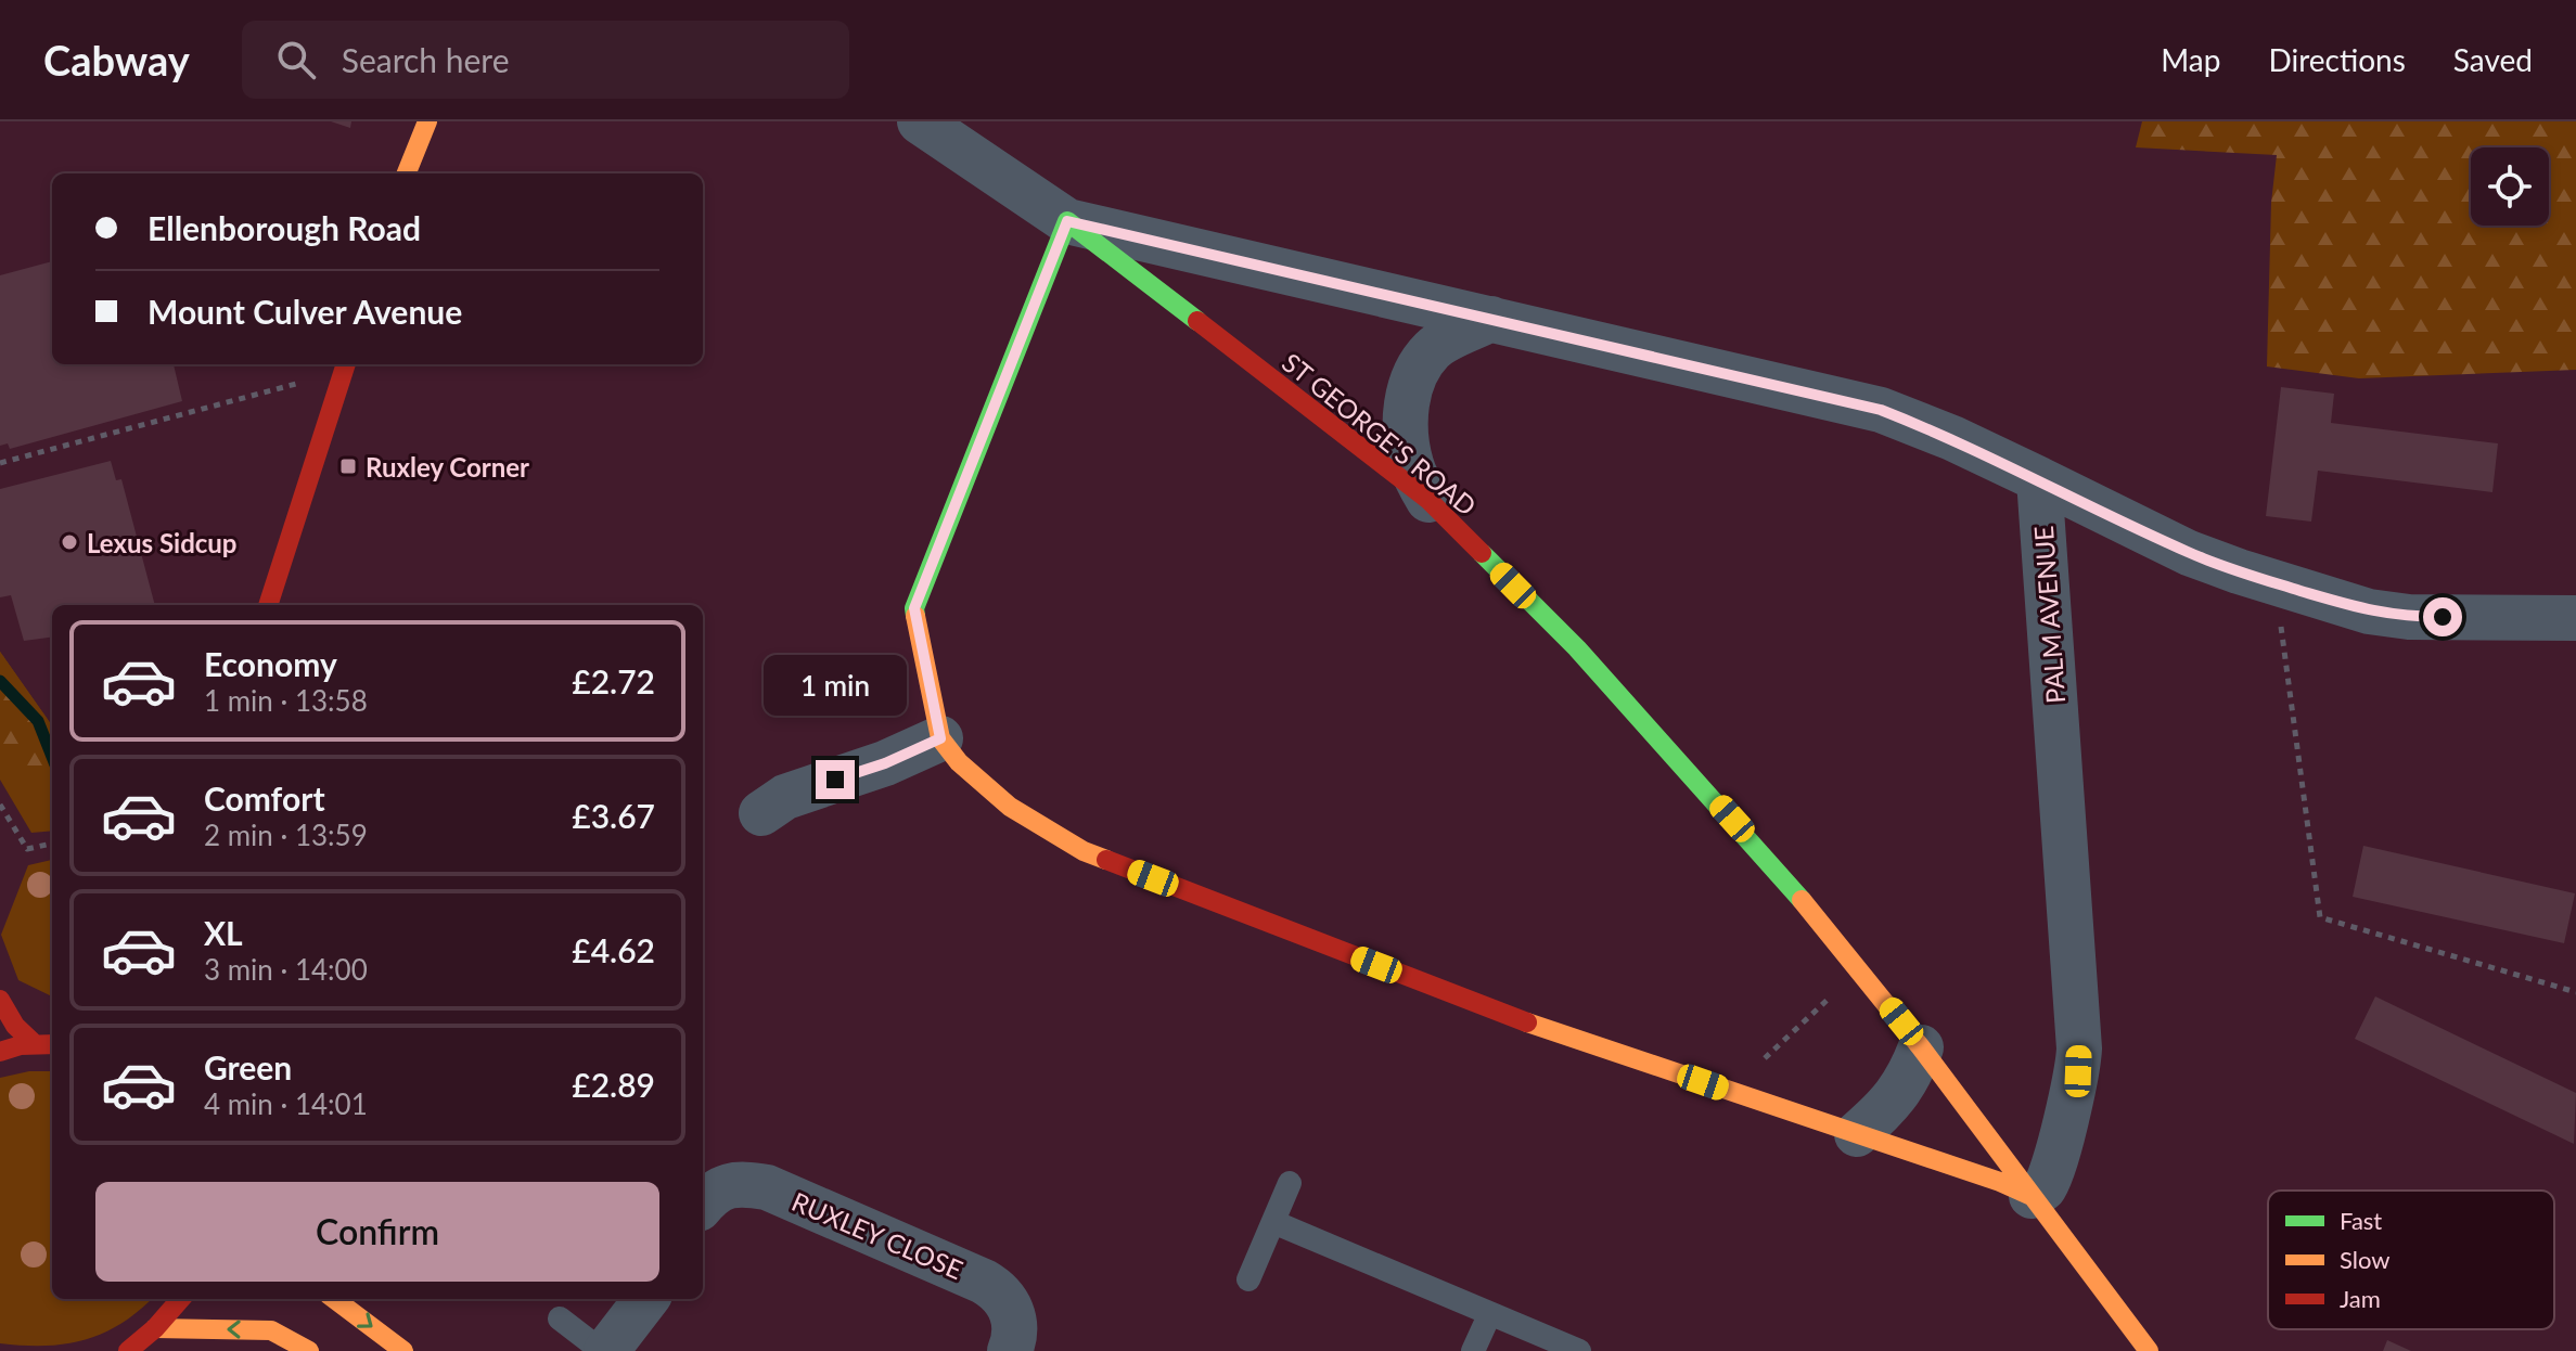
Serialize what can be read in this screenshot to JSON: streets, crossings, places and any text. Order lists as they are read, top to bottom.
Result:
{
  "streets": {
    "street": ["ST GEORGE'S ROAD", "PALM AVENUE", "RUXLEY CLOSE"]
  },
  "crossings": [
    ["ST GEORGE'S ROAD", "PALM AVENUE"]
  ],
  "places": {
    "transit": ["Ruxley Corner"],
    "other": ["Lexus Sidcup"]
  },
  "legend": ["Fast", "Slow", "Jam"],
  "page": {
    "header": "Cabway",
    "search": "Search here",
    "nav": ["Map", "Directions", "Saved"],
    "banner": ["Ellenborough Road", "Mount Culver Avenue"],
    "list": [
      {
        "name": "Economy",
        "note": "1 min · 13:58",
        "value": "£2.72"
      },
      {
        "name": "Comfort",
        "note": "2 min · 13:59",
        "value": "£3.67"
      },
      {
        "name": "XL",
        "note": "3 min · 14:00",
        "value": "£4.62"
      },
      {
        "name": "Green",
        "note": "4 min · 14:01",
        "value": "£2.89"
      }
    ],
    "bubble": "1 min",
    "buttons": "Confirm"
  }
}
